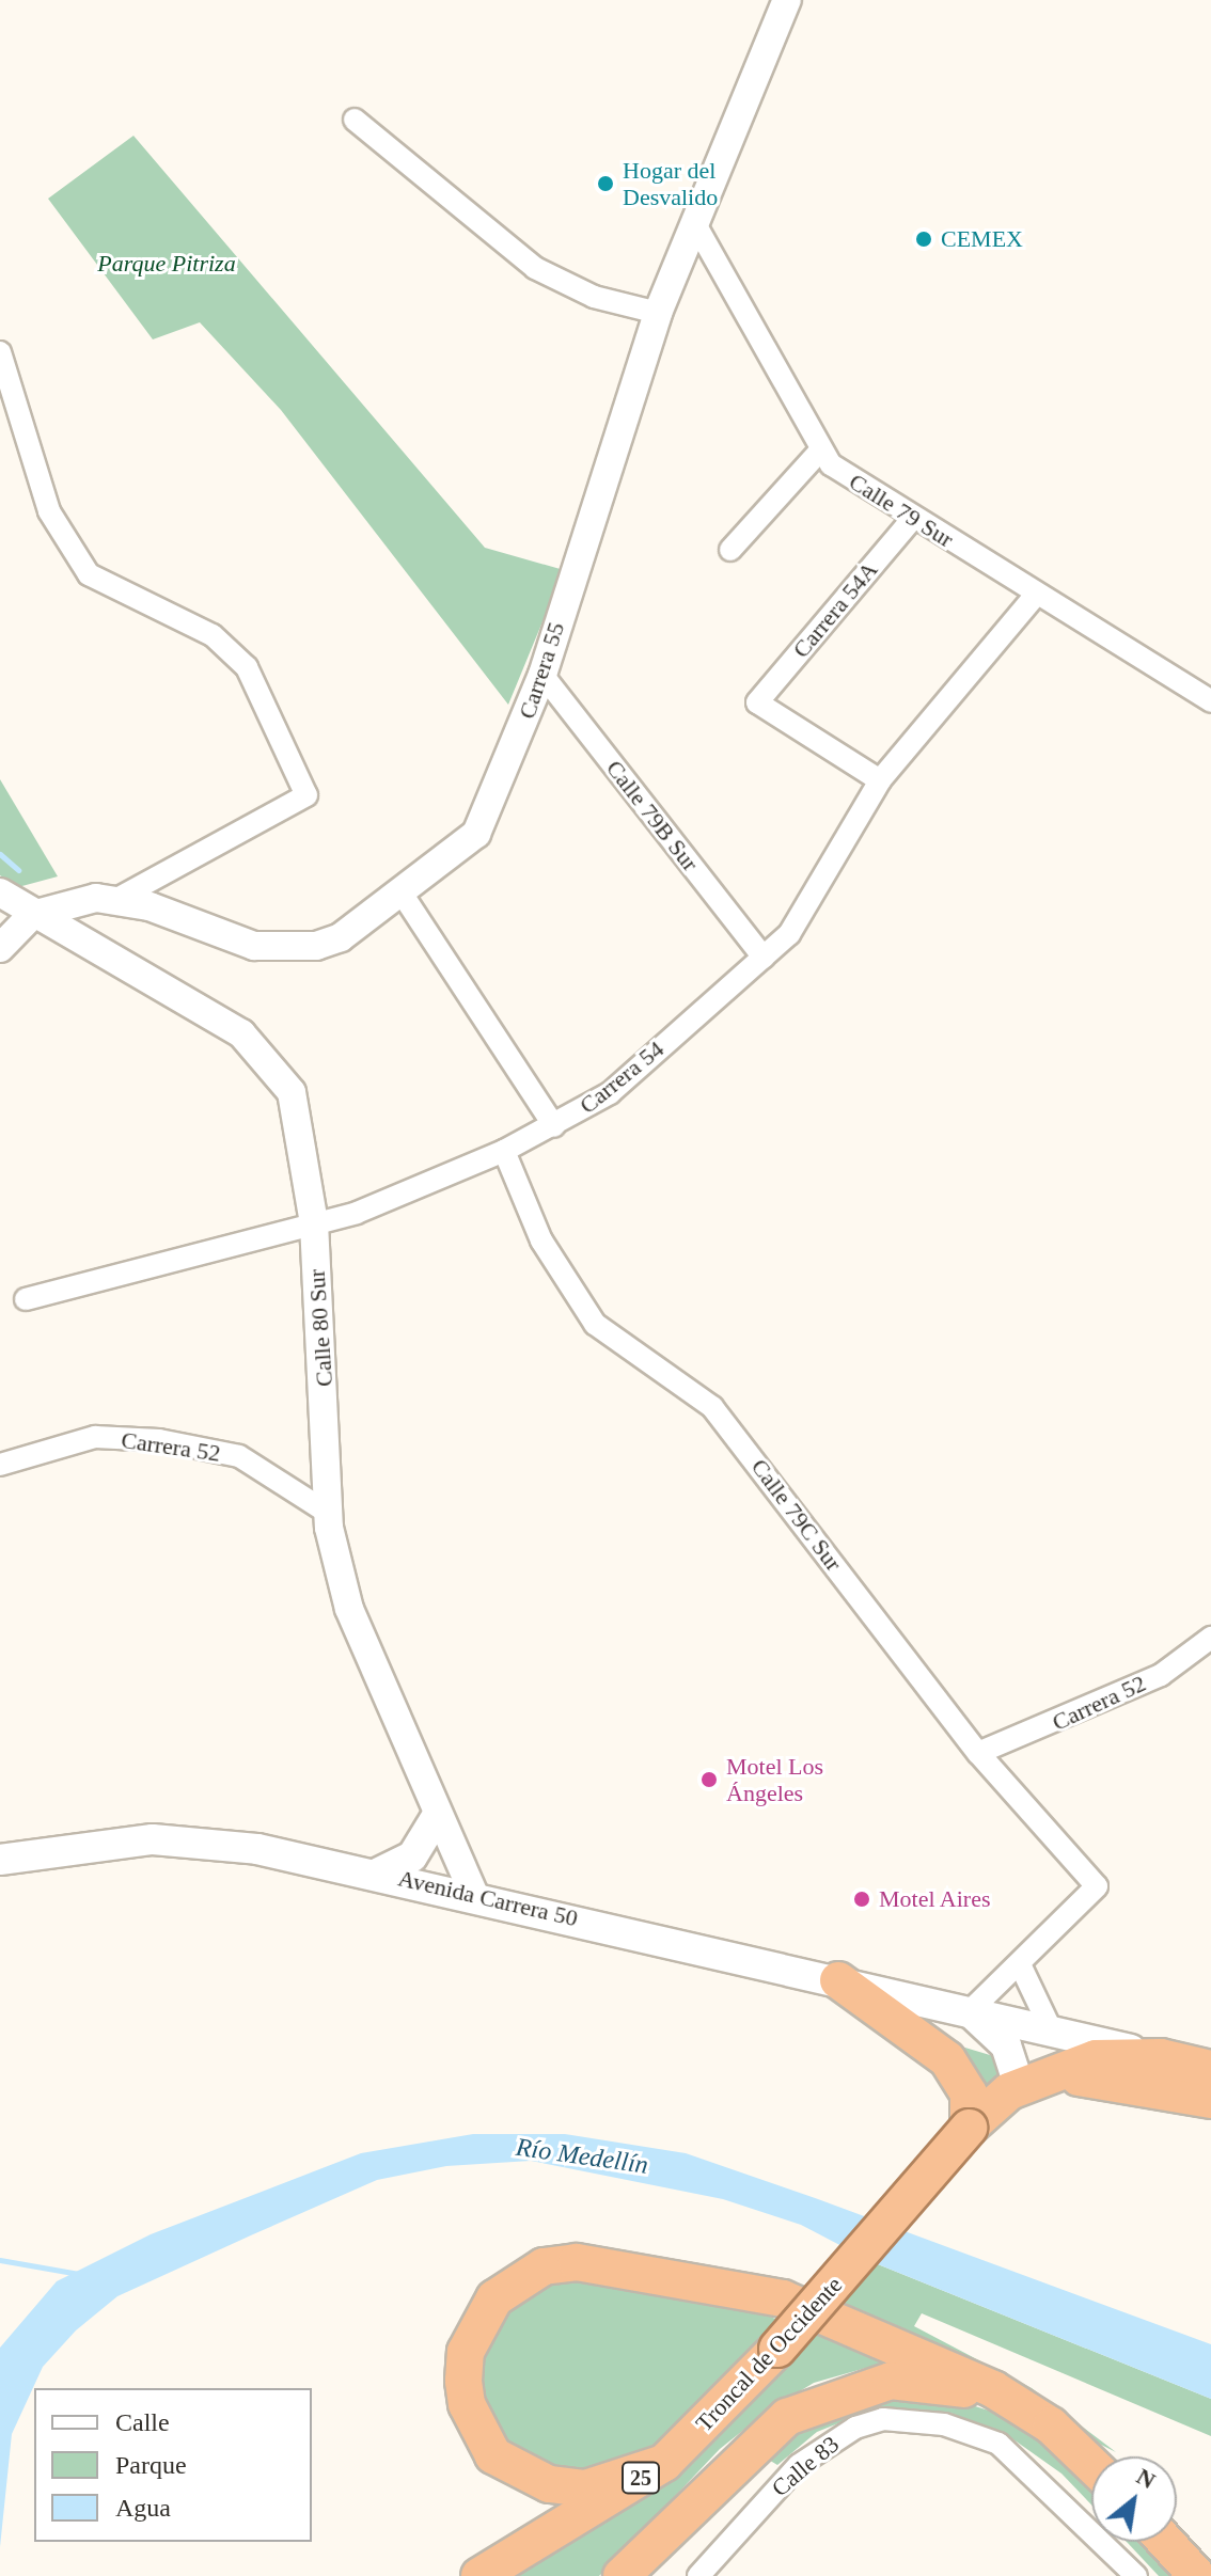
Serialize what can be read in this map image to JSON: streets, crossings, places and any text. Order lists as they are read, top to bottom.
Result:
{
  "streets": {
    "highway": ["Troncal de Occidente", "25"],
    "main road": ["Avenida Carrera 50"],
    "street": [
      "Calle 79 Sur",
      "Carrera 54A",
      "Carrera 55",
      "Calle 79B Sur",
      "Carrera 54",
      "Calle 80 Sur",
      "Carrera 52",
      "Calle 79C Sur",
      "Calle 83"
    ]
  },
  "crossings": [
    ["Calle 79 Sur", "Carrera 54A"],
    ["Calle 79 Sur", "Carrera 55"],
    ["Calle 79 Sur", "Carrera 54"],
    ["Carrera 54A", "Carrera 54"],
    ["Carrera 55", "Calle 79B Sur"],
    ["Calle 79B Sur", "Carrera 54"],
    ["Carrera 54", "Calle 80 Sur"],
    ["Carrera 54", "Calle 79C Sur"],
    ["Calle 80 Sur", "Carrera 52"],
    ["Calle 80 Sur", "Avenida Carrera 50"],
    ["Carrera 52", "Calle 79C Sur"],
    ["Avenida Carrera 50", "Troncal de Occidente"],
    ["Avenida Carrera 50", "25"],
    ["Troncal de Occidente", "25"]
  ],
  "water": ["Río Medellín"],
  "parks": ["Parque Pitriza"],
  "places": [
    "Hogar del Desvalido",
    "CEMEX",
    "Motel Los Ángeles",
    "Motel Aires"
  ],
  "legend": ["Calle", "Parque", "Agua"],
  "north": "top right"
}
